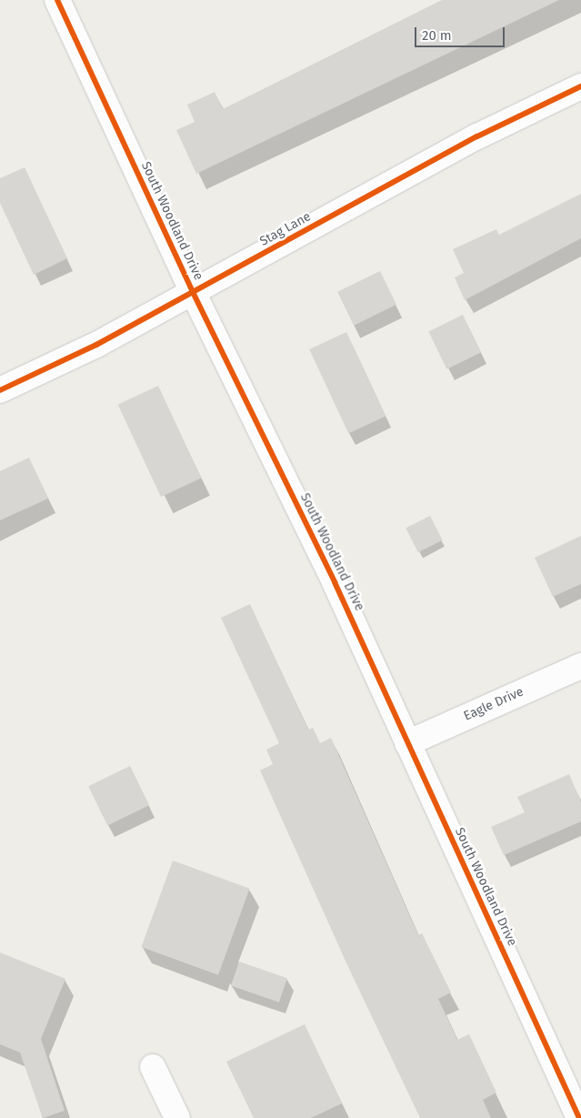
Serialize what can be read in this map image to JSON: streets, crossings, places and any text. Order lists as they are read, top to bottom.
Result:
{
  "streets": {
    "street": ["South Woodland Drive", "Stag Lane", "Eagle Drive"]
  },
  "crossings": [
    ["South Woodland Drive", "Stag Lane"],
    ["South Woodland Drive", "Eagle Drive"]
  ],
  "scale_bar": "20 m"
}
